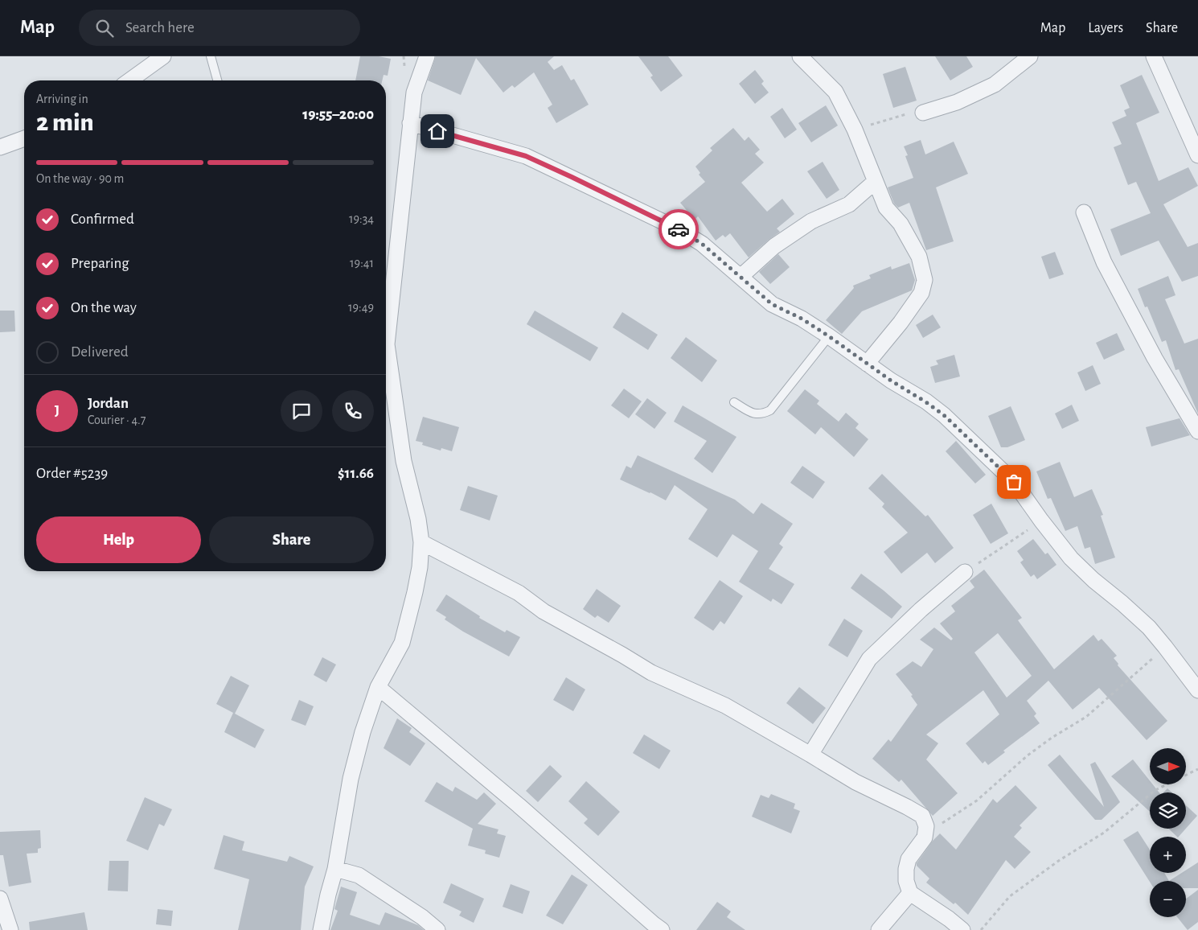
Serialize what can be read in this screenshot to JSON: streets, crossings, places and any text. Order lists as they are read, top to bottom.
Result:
{
  "north": "right",
  "page": {
    "header": "Map",
    "search": "Search here",
    "nav": ["Map", "Layers", "Share"],
    "heading": ["2 min", "Arriving in", "19:55–20:00"],
    "panel": [
      "Jordan",
      "Courier · 4.7",
      "Order #5239",
      "$11.66"
    ],
    "bar": "On the way · 90 m",
    "list": [
      ["Confirmed", "19:34"],
      ["Preparing", "19:41"],
      ["On the way", "19:49"],
      "Delivered"
    ],
    "round": "J",
    "buttons": ["Help", "Share"],
    "map_buttons": ["+", "−"]
  }
}
